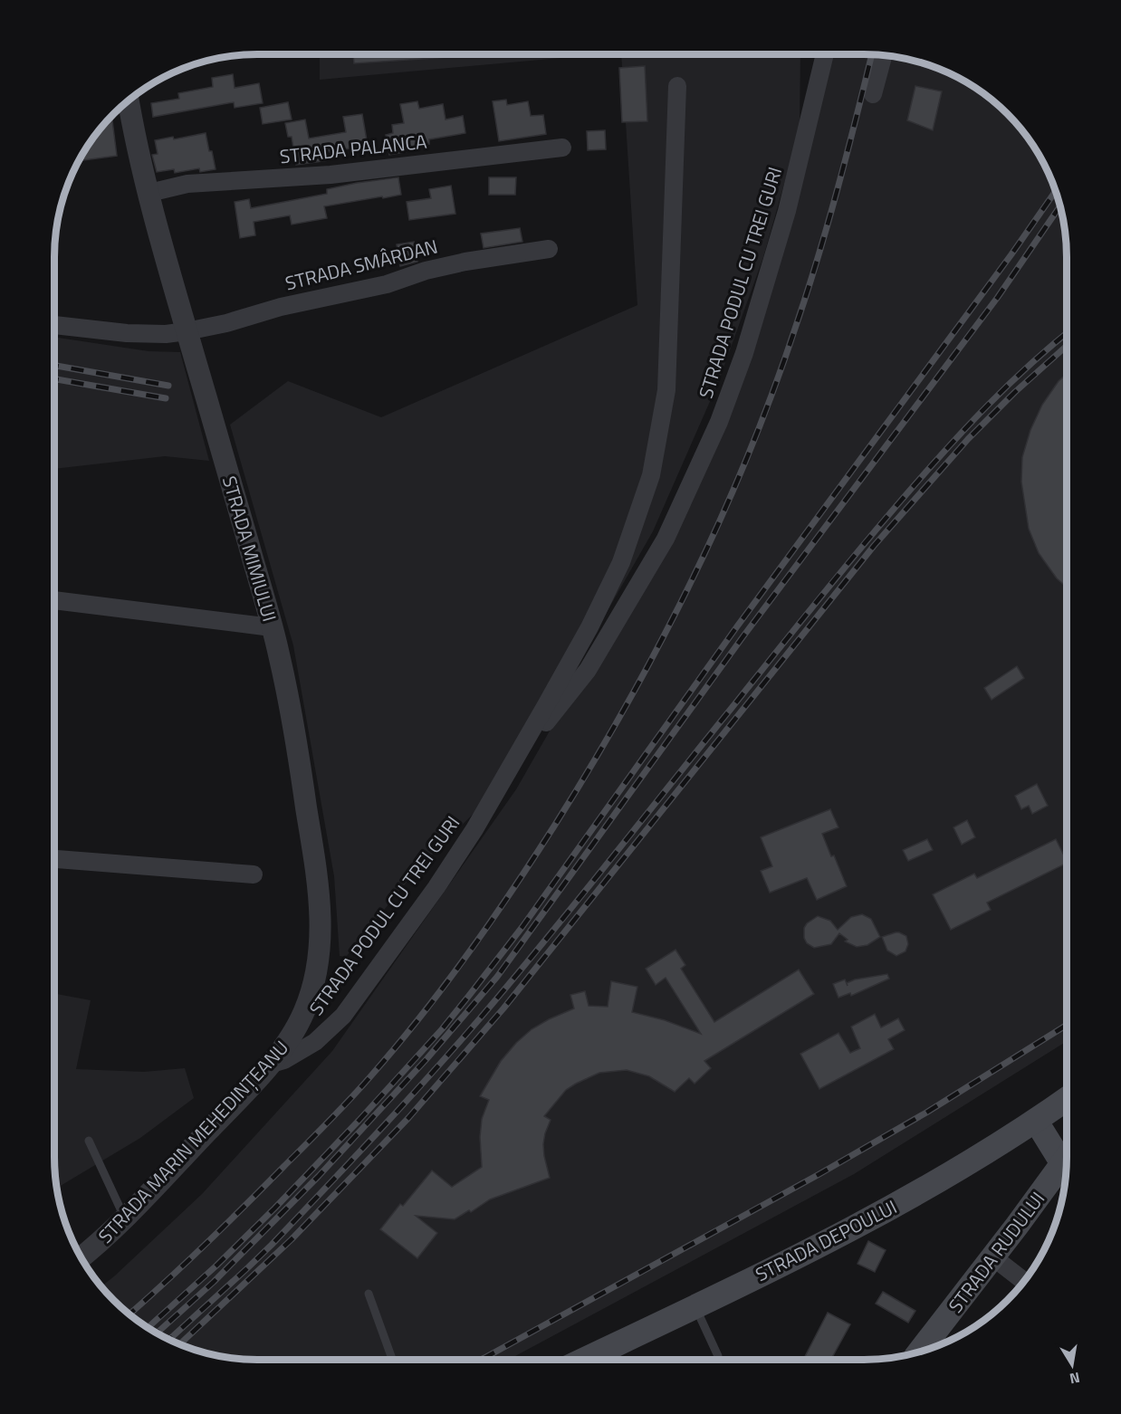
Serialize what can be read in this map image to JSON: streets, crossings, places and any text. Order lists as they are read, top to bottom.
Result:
{
  "streets": {
    "main road": ["STRADA DEPOULUI", "STRADA RUDULUI"],
    "street": [
      "STRADA PALANCA",
      "STRADA SMÂRDAN",
      "STRADA PODUL CU TREI GURI",
      "STRADA MIMIULUI",
      "STRADA MARIN MEHEDINȚEANU"
    ]
  },
  "crossings": [
    ["STRADA PALANCA", "STRADA MIMIULUI"],
    ["STRADA SMÂRDAN", "STRADA MIMIULUI"],
    ["STRADA PODUL CU TREI GURI", "STRADA MARIN MEHEDINȚEANU"],
    ["STRADA MIMIULUI", "STRADA MARIN MEHEDINȚEANU"]
  ],
  "north": "bottom"
}
